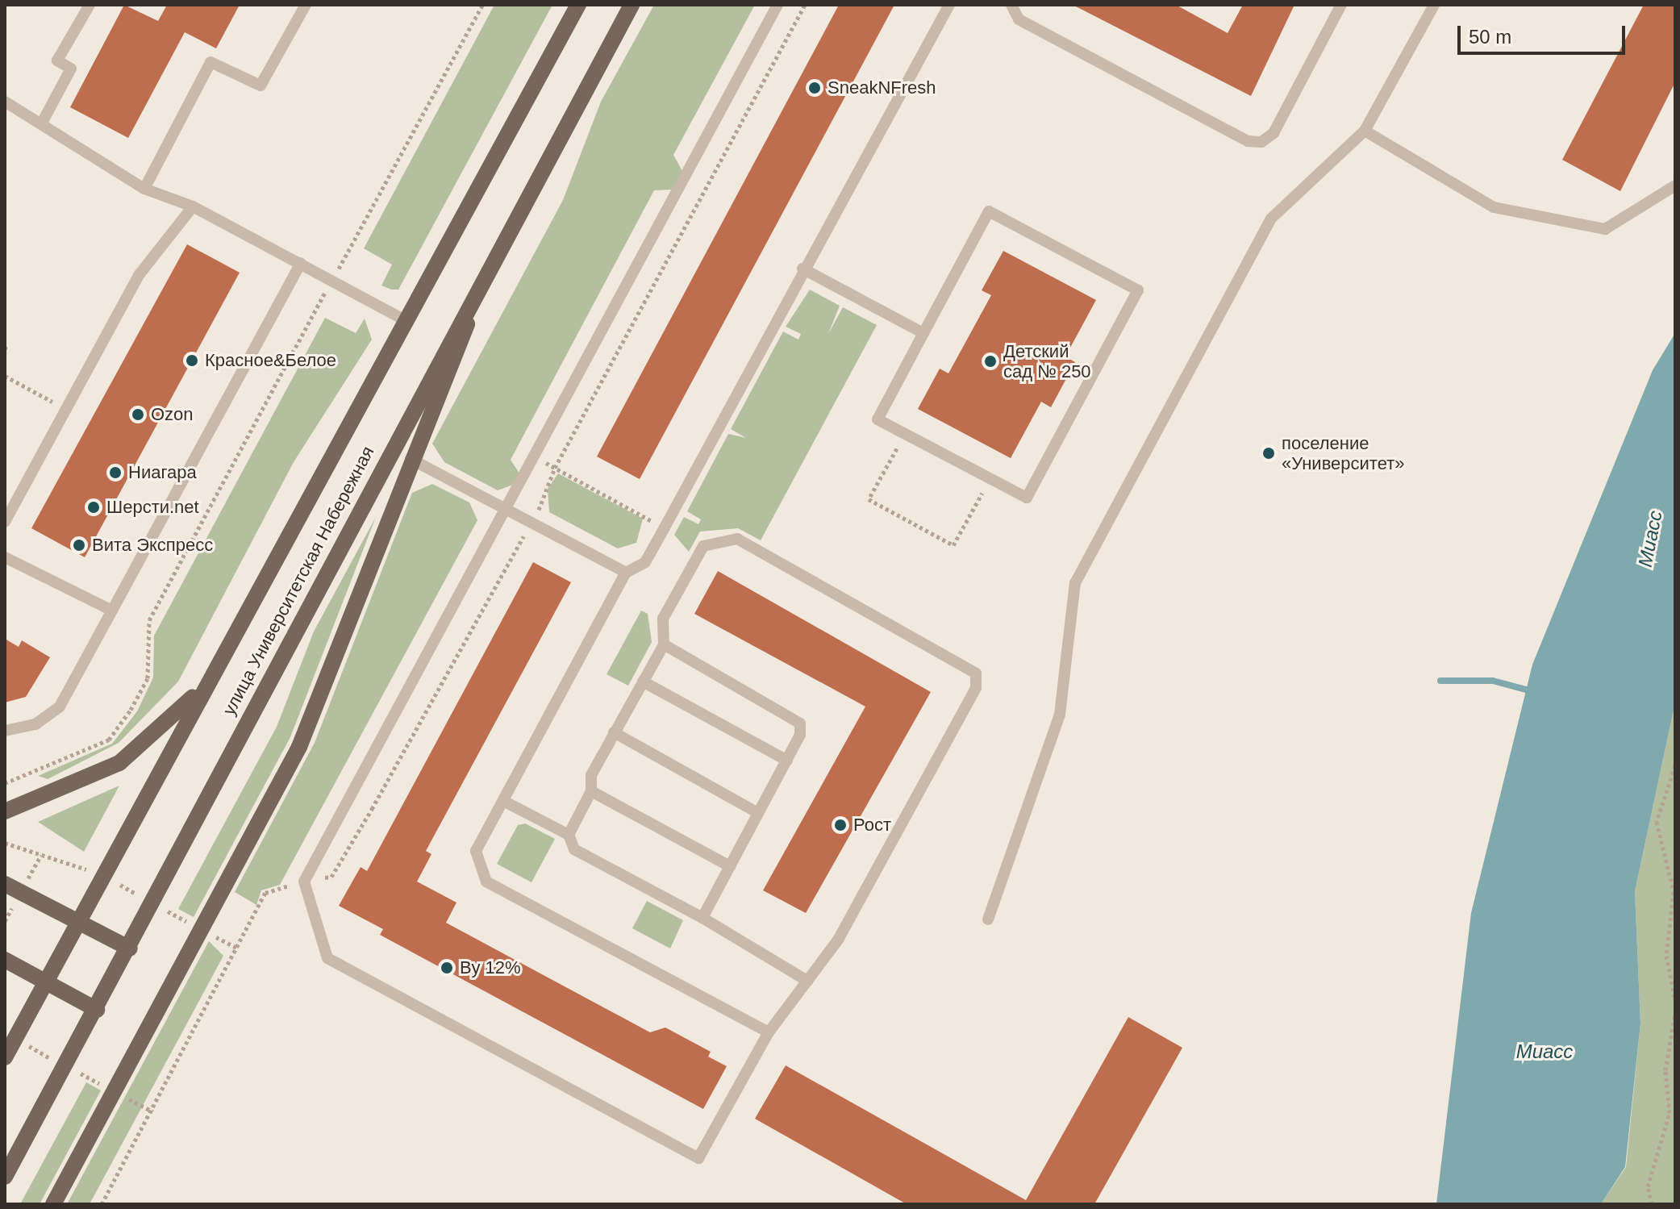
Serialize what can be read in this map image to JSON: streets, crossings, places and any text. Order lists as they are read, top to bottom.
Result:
{
  "streets": {
    "main road": ["улица Университетская Набережная"]
  },
  "water": ["Миасс"],
  "places": [
    "SneakNFresh",
    "Красное&Белое",
    "Детский сад № 250",
    "Ozon",
    "поселение «Университет»",
    "Ниагара",
    "Шерсти.net",
    "Вита Экспресс",
    "Рост",
    "Ву 12%"
  ],
  "scale_bar": "50 m"
}
